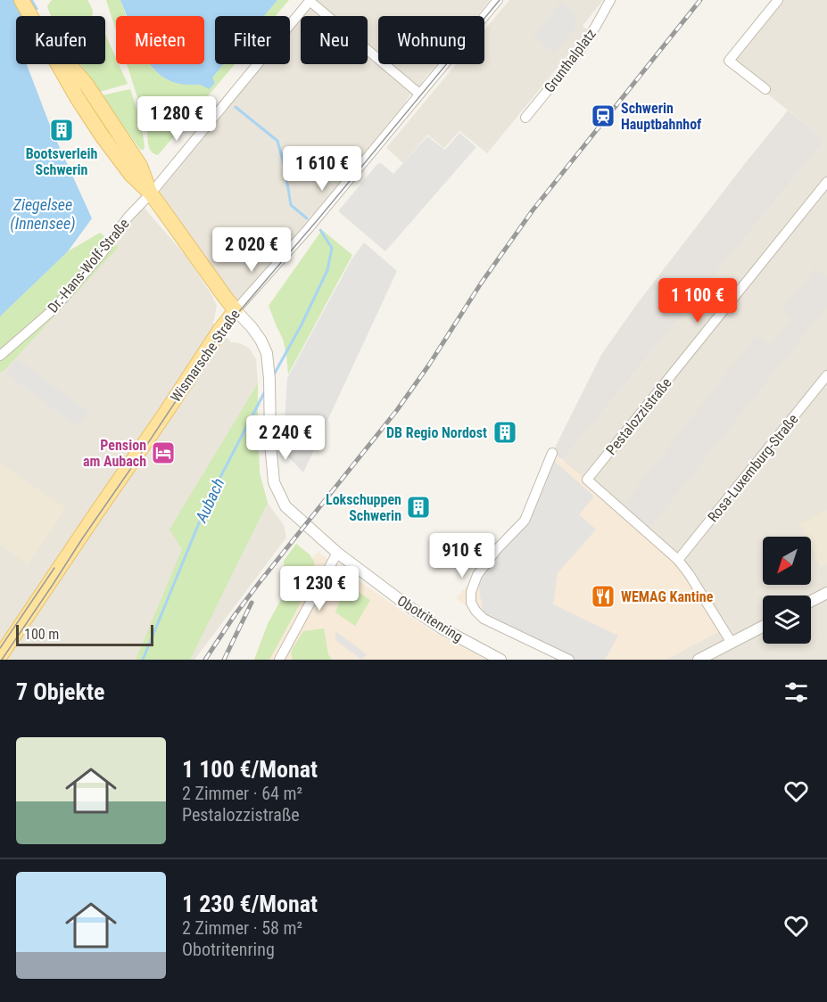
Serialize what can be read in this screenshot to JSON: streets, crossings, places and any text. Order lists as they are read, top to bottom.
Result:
{
  "streets": {
    "main road": ["Wismarsche Straße"],
    "street": [
      "Grunthalplatz",
      "Dr.-Hans-Wolf-Straße",
      "Pestalozzistraße",
      "Rosa-Luxemburg-Straße",
      "Obotritenring"
    ]
  },
  "crossings": [
    ["Wismarsche Straße", "Obotritenring"],
    ["Pestalozzistraße", "Rosa-Luxemburg-Straße"]
  ],
  "water": ["Ziegelsee (Innensee)", "Aubach"],
  "places": {
    "station": ["Schwerin Hauptbahnhof"],
    "building": ["Bootsverleih Schwerin", "DB Regio Nordost", "Lokschuppen Schwerin"],
    "hotel": ["Pension am Aubach"],
    "restaurant": ["WEMAG Kantine"]
  },
  "scale_bar": "100 m",
  "north": "bottom left",
  "page": {
    "chip": [
      "Kaufen",
      "Mieten",
      "Filter",
      "Neu",
      "Wohnung"
    ],
    "price": [
      "1 280 €",
      "1 610 €",
      "2 020 €",
      "1 100 €",
      "2 240 €",
      "910 €",
      "1 230 €"
    ],
    "scale": "100 m",
    "heading": "7 Objekte",
    "list": [
      {
        "name": "1 100 €/Monat",
        "note": "2 Zimmer · 64 m² · Pestalozzistraße"
      },
      {
        "name": "1 230 €/Monat",
        "note": "2 Zimmer · 58 m² · Obotritenring"
      }
    ]
  }
}
